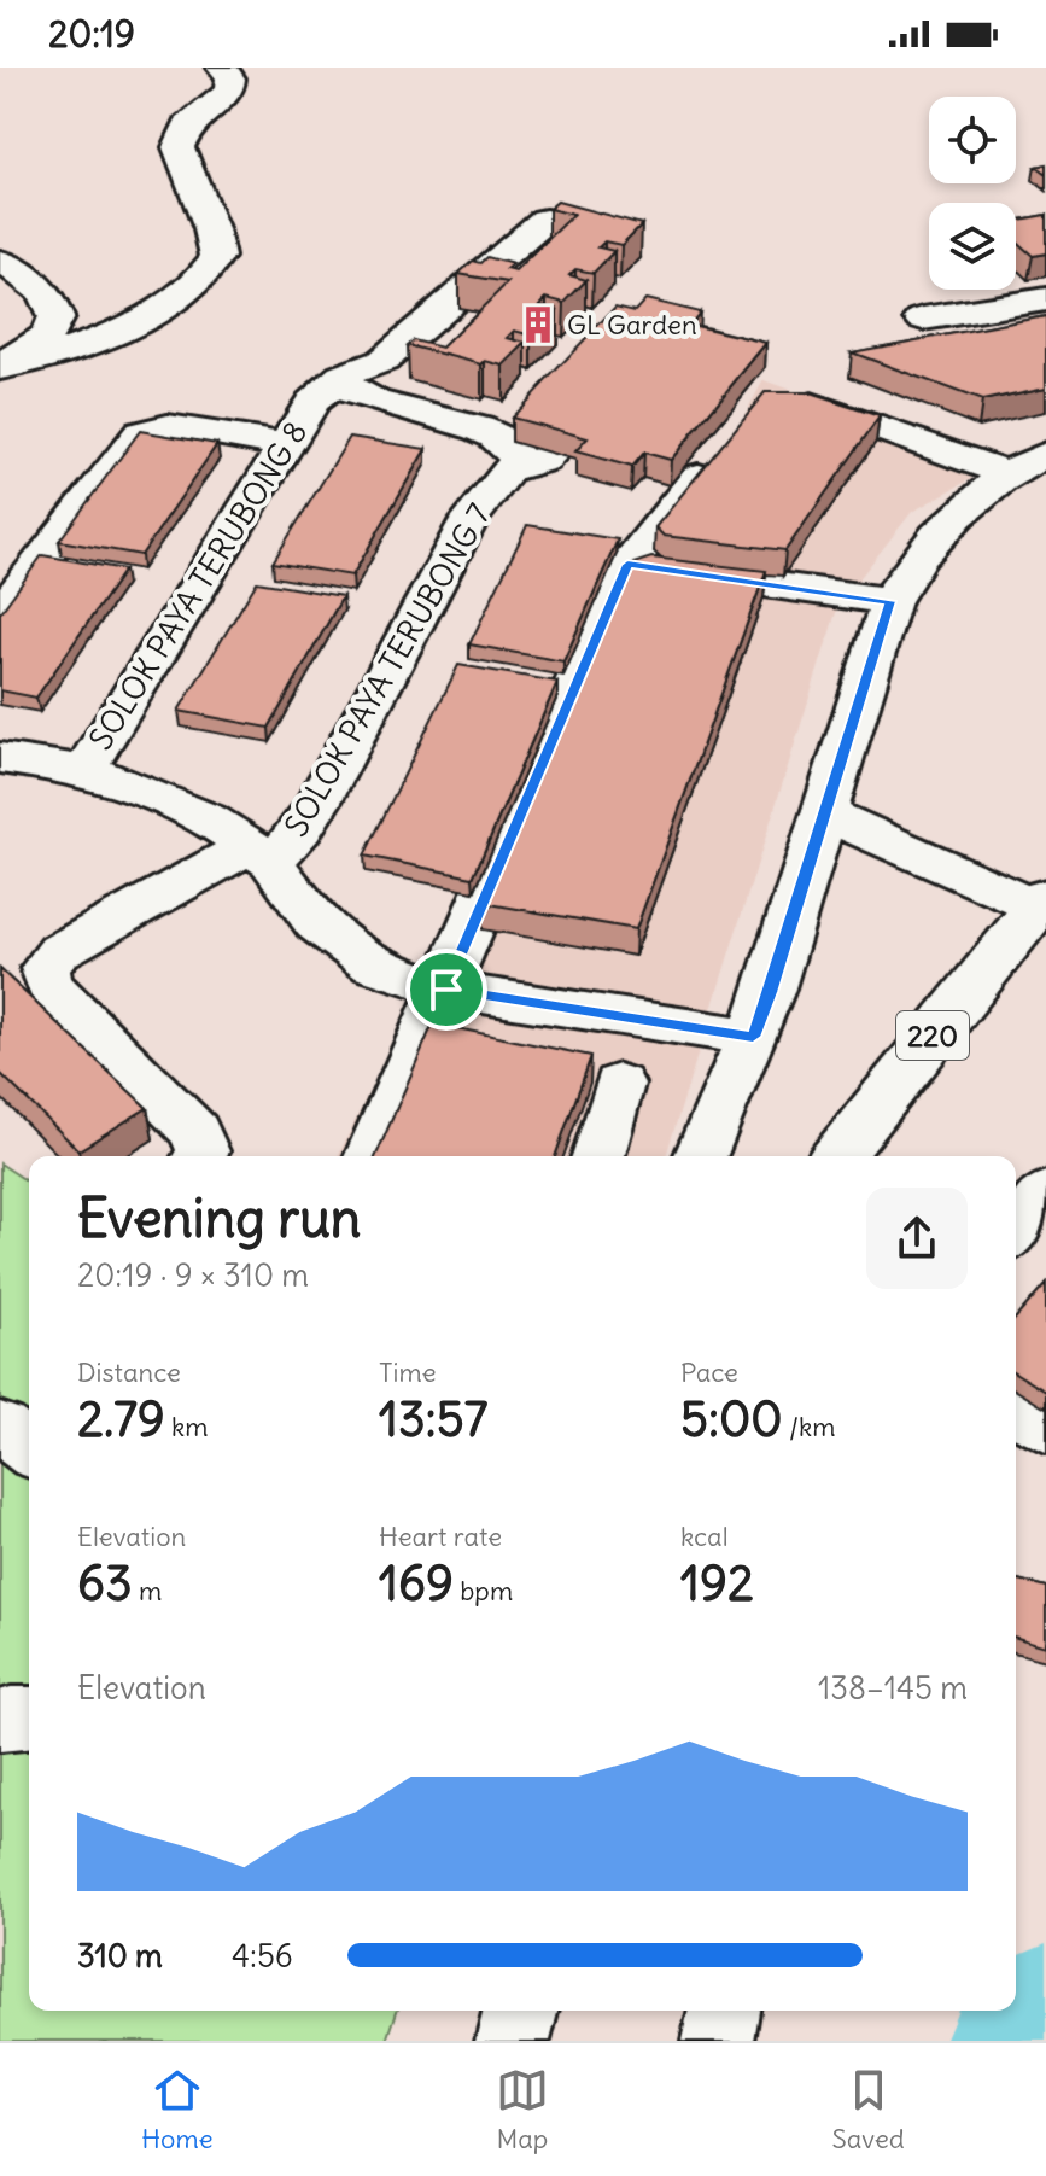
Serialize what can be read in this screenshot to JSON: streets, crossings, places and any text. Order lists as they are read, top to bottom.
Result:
{
  "streets": {
    "main road": ["220"],
    "street": ["SOLOK PAYA TERUBONG 8", "SOLOK PAYA TERUBONG 7"]
  },
  "crossings": [
    ["SOLOK PAYA TERUBONG 8", "SOLOK PAYA TERUBONG 7"]
  ],
  "places": {
    "building": ["GL Garden"]
  },
  "page": {
    "status": "20:19",
    "heading": ["Evening run", "20:19 · 9 × 310 m"],
    "stats": [
      ["Distance", "2.79 km"],
      ["Time", "13:57"],
      ["Pace", "5:00 /km"],
      ["Elevation", "63 m"],
      ["Heart rate", "169 bpm"],
      ["kcal", "192"]
    ],
    "chart": ["Elevation", "138–145 m"],
    "list": [
      {
        "name": "310 m",
        "note": "4:56"
      }
    ],
    "tabs": ["Home", "Map", "Saved"]
  }
}
